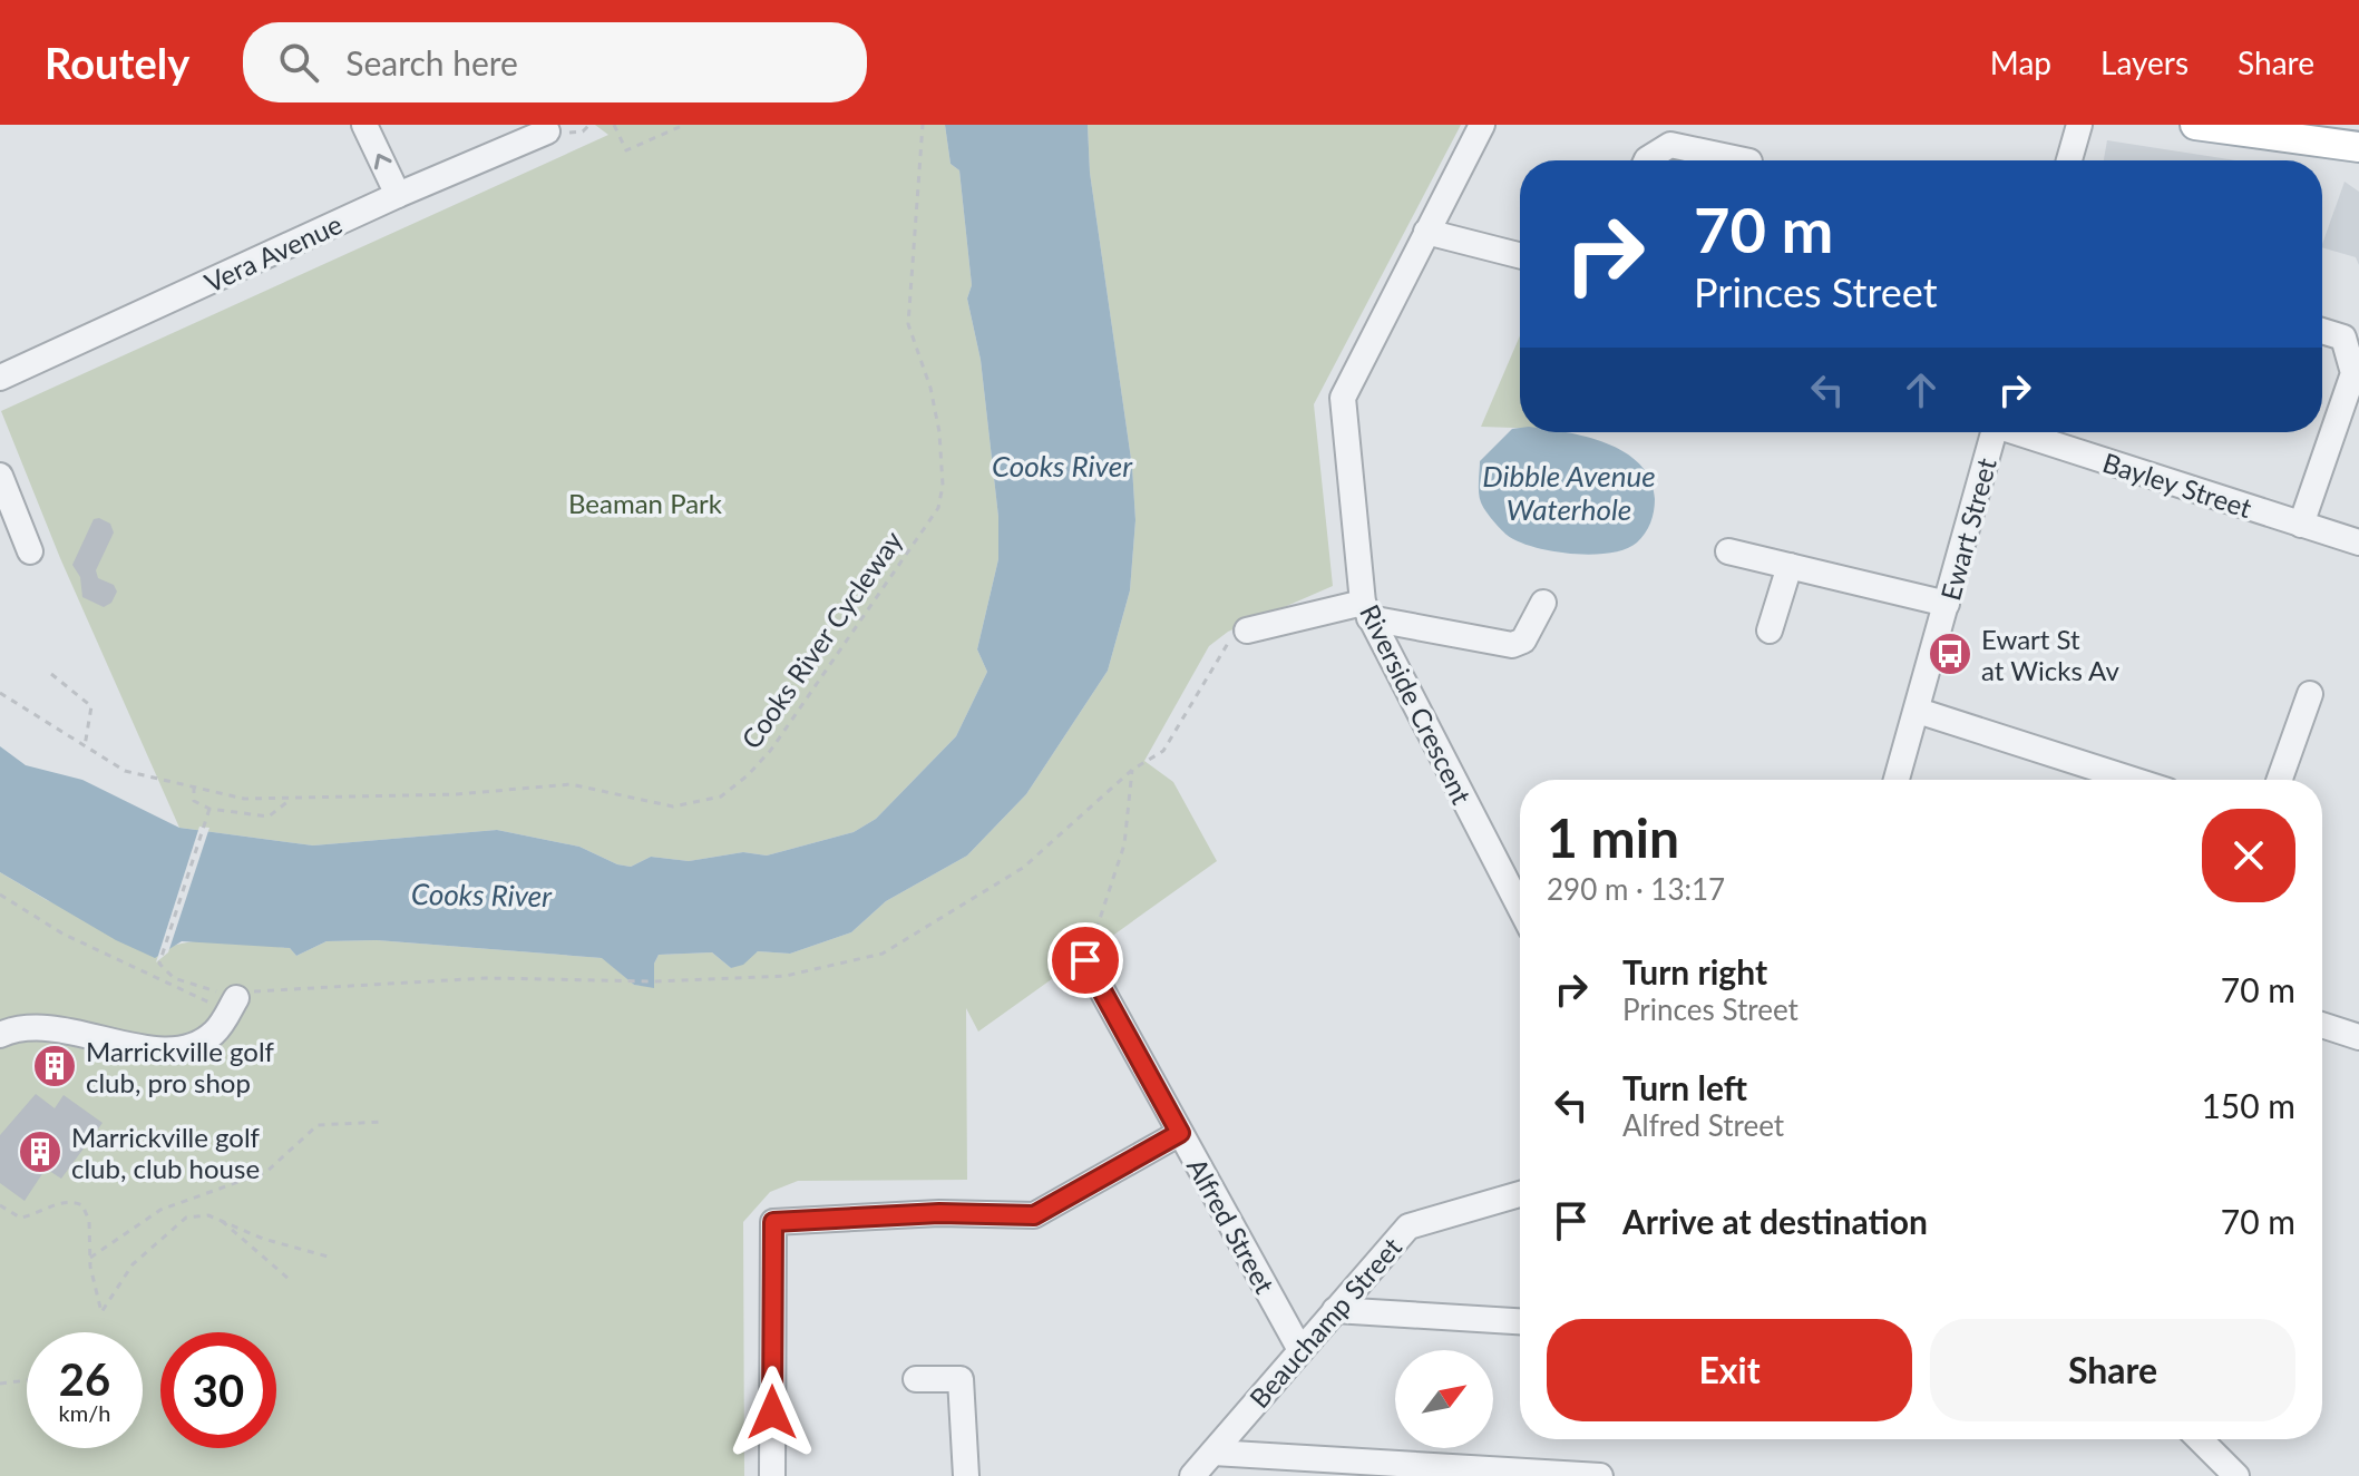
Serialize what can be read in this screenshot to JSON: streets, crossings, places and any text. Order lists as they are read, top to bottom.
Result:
{
  "streets": {
    "street": [
      "Vera Avenue",
      "Bayley Street",
      "Ewart Street",
      "Riverside Crescent",
      "Alfred Street",
      "Beauchamp Street"
    ],
    "path": ["Cooks River Cycleway"]
  },
  "crossings": [
    ["Alfred Street", "Beauchamp Street"]
  ],
  "water": ["Cooks River", "Dibble Avenue Waterhole"],
  "parks": ["Beaman Park"],
  "places": {
    "bus stop": ["Ewart St at Wicks Av"],
    "building": ["Marrickville golf club, pro shop", "Marrickville golf club, club house"]
  },
  "north": "top right",
  "page": {
    "header": "Routely",
    "search": "Search here",
    "nav": ["Map", "Layers", "Share"],
    "turn": ["70 m", "Princes Street"],
    "heading": ["1 min", "290 m · 13:17"],
    "list": [
      {
        "name": "Turn right",
        "note": "Princes Street",
        "value": "70 m"
      },
      {
        "name": "Turn left",
        "note": "Alfred Street",
        "value": "150 m"
      },
      {
        "name": "Arrive at destination",
        "value": "70 m"
      }
    ],
    "buttons": ["Exit", "Share"],
    "speed": "26 km/h",
    "limit": "30"
  }
}
